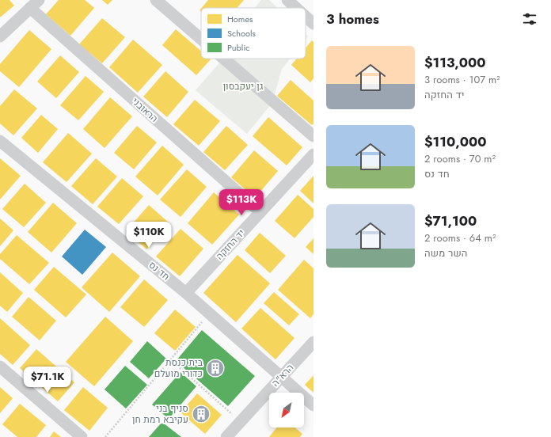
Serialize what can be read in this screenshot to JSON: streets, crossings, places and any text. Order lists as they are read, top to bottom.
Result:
{
  "streets": {
    "street": [
      "הראובני",
      "יד החזקה",
      "חד נס",
      "הרא\"ה"
    ]
  },
  "crossings": [
    ["הראובני", "יד החזקה"],
    ["יד החזקה", "חד נס"],
    ["חד נס", "הרא\"ה"]
  ],
  "parks": ["גן יעקבסון"],
  "places": {
    "building": ["בית כנסת כדורי מועלם", "סניף בני עקיבא רמת חן"]
  },
  "legend": ["Homes", "Schools", "Public"],
  "north": "bottom left",
  "page": {
    "heading": "3 homes",
    "list": [
      {
        "name": "$113,000",
        "note": "3 rooms · 107 m² · יד החזקה"
      },
      {
        "name": "$110,000",
        "note": "2 rooms · 70 m² · חד נס"
      },
      {
        "name": "$71,100",
        "note": "2 rooms · 64 m² · השר משה"
      }
    ],
    "price": ["$113K", "$110K", "$71.1K"]
  }
}
